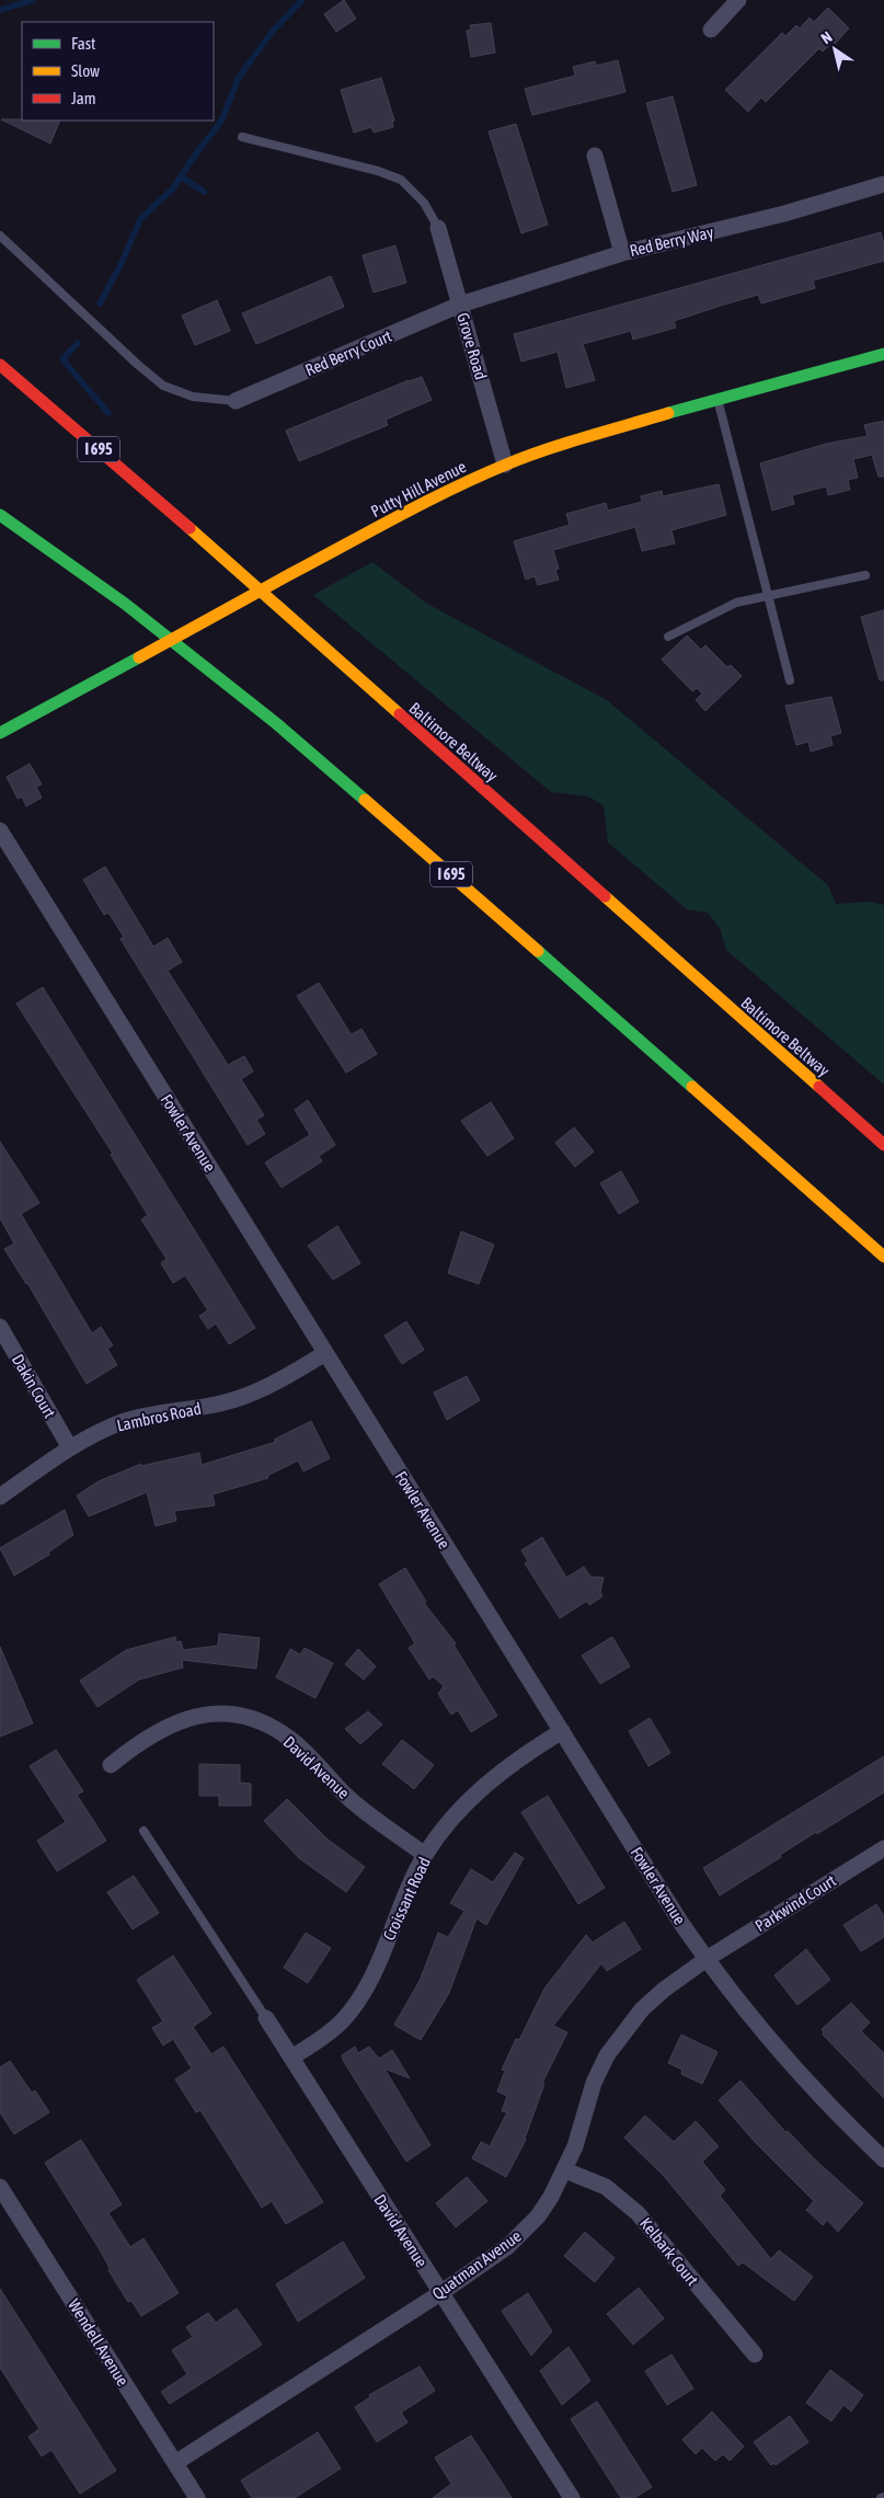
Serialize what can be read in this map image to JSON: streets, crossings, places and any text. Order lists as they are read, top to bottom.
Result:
{
  "streets": {
    "main road": ["I 695", "Putty Hill Avenue", "Baltimore Beltway"],
    "street": [
      "Red Berry Way",
      "Grove Road",
      "Red Berry Court",
      "Fowler Avenue",
      "Dakin Court",
      "Lambros Road",
      "David Avenue",
      "Croissant Road",
      "Parkwind Court",
      "Kelbark Court",
      "Quatman Avenue",
      "Wendell Avenue"
    ]
  },
  "crossings": [
    ["Red Berry Way", "Grove Road"],
    ["Red Berry Way", "Red Berry Court"],
    ["Grove Road", "Red Berry Court"],
    ["Grove Road", "Putty Hill Avenue"],
    ["Fowler Avenue", "Lambros Road"],
    ["Fowler Avenue", "Croissant Road"],
    ["Fowler Avenue", "Parkwind Court"],
    ["Fowler Avenue", "Quatman Avenue"],
    ["Dakin Court", "Lambros Road"],
    ["David Avenue", "Croissant Road"],
    ["David Avenue", "Quatman Avenue"],
    ["Parkwind Court", "Quatman Avenue"],
    ["Kelbark Court", "Quatman Avenue"],
    ["Quatman Avenue", "Wendell Avenue"]
  ],
  "legend": ["Fast", "Slow", "Jam"],
  "north": "top left"
}
